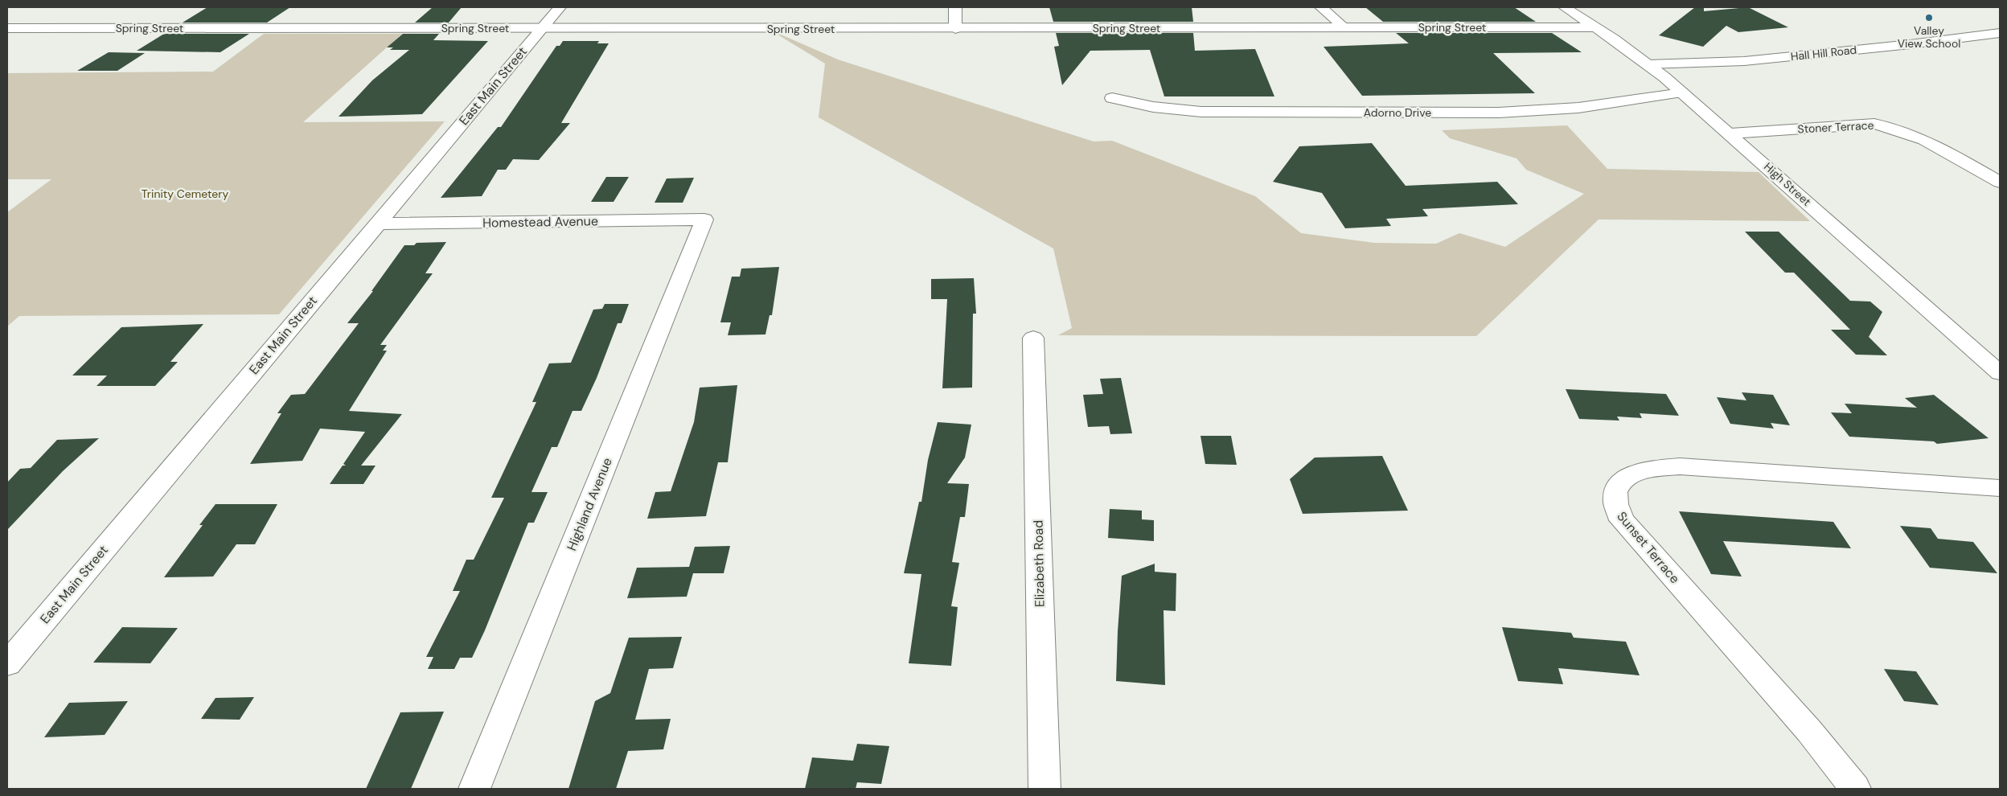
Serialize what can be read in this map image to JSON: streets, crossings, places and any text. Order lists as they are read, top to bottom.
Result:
{
  "streets": {
    "street": [
      "Spring Street",
      "Hall Hill Road",
      "East Main Street",
      "Adorno Drive",
      "Stoner Terrace",
      "High Street",
      "Homestead Avenue",
      "Highland Avenue",
      "Sunset Terrace",
      "Elizabeth Road"
    ]
  },
  "crossings": [
    ["Spring Street", "East Main Street"],
    ["Spring Street", "High Street"],
    ["Hall Hill Road", "High Street"],
    ["East Main Street", "Homestead Avenue"],
    ["Adorno Drive", "High Street"],
    ["Stoner Terrace", "High Street"],
    ["Homestead Avenue", "Highland Avenue"]
  ],
  "parks": ["Trinity Cemetery"],
  "places": ["Valley View School"]
}
